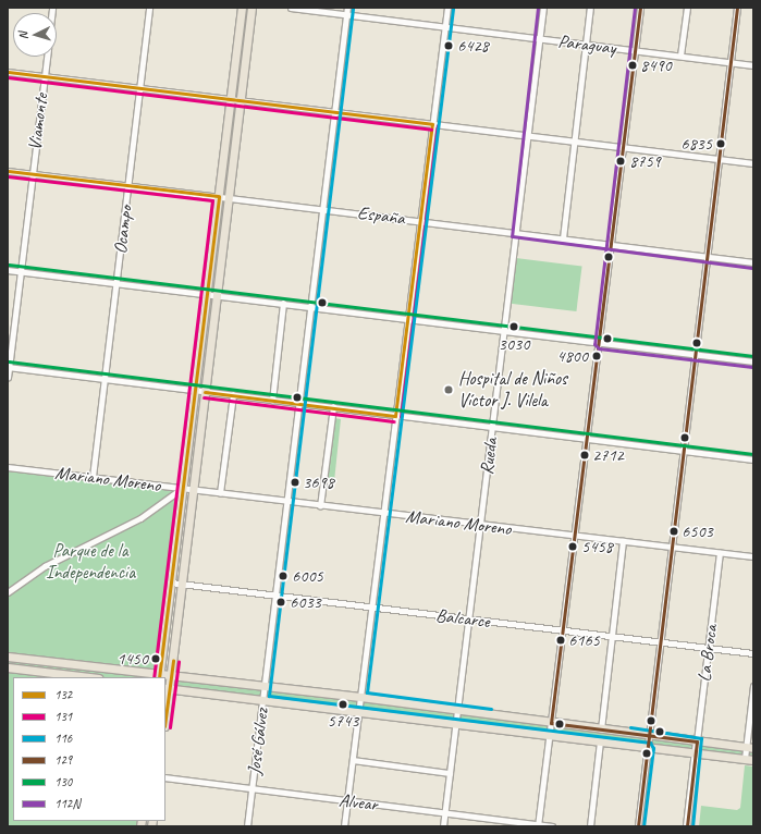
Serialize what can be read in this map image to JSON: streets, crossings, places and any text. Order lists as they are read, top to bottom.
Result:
{
  "streets": {
    "street": [
      "Paraguay",
      "Viamonte",
      "España",
      "Ocampo",
      "Rueda",
      "Mariano Moreno",
      "Balcarce",
      "La Broca",
      "José Gálvez",
      "Alvear"
    ]
  },
  "crossings": [
    ["Paraguay", "Rueda"],
    ["Paraguay", "José Gálvez"],
    ["Viamonte", "España"],
    ["España", "Ocampo"],
    ["España", "Rueda"],
    ["España", "José Gálvez"],
    ["Ocampo", "Mariano Moreno"],
    ["Rueda", "Mariano Moreno"],
    ["Rueda", "Balcarce"],
    ["Rueda", "Alvear"],
    ["Mariano Moreno", "La Broca"],
    ["Mariano Moreno", "José Gálvez"],
    ["Balcarce", "La Broca"],
    ["Balcarce", "José Gálvez"],
    ["José Gálvez", "Alvear"]
  ],
  "parks": ["Parque de la Independencia"],
  "places": [
    "6428",
    "8490",
    "6835",
    "8759",
    "3030",
    "4800",
    "Hospital de Niños Víctor J. Vilela",
    "2712",
    "3698",
    "6503",
    "5458",
    "6005",
    "6033",
    "6165",
    "1450",
    "5743"
  ],
  "lines": [
    "transit line 129",
    "transit line 112N",
    "transit line 116",
    "transit line 132",
    "transit line 131",
    "transit line 130"
  ],
  "legend": [
    "132",
    "131",
    "116",
    "129",
    "130",
    "112N"
  ],
  "north": "left"
}
